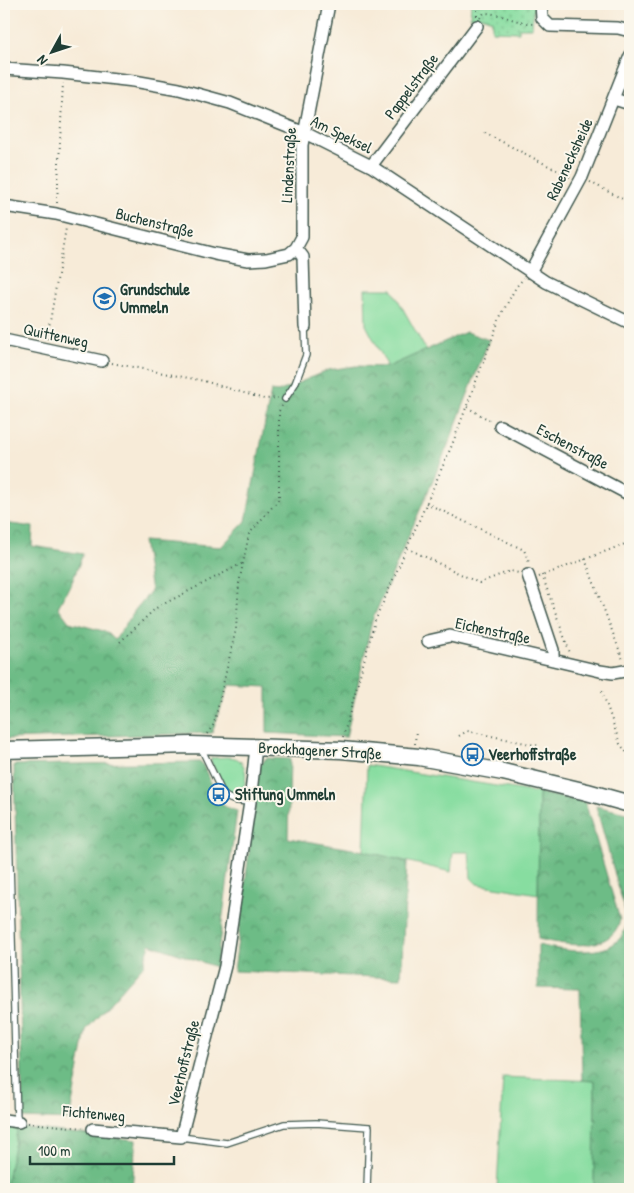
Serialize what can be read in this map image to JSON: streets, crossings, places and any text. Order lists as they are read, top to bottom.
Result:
{
  "streets": {
    "main road": ["Brockhagener Straße"],
    "street": [
      "Pappelstraße",
      "Am Speksel",
      "Rabenecksheide",
      "Lindenstraße",
      "Buchenstraße",
      "Quittenweg",
      "Eschenstraße",
      "Eichenstraße",
      "Veerhoffstraße",
      "Fichtenweg"
    ]
  },
  "crossings": [
    ["Pappelstraße", "Am Speksel"],
    ["Am Speksel", "Rabenecksheide"],
    ["Am Speksel", "Lindenstraße"],
    ["Lindenstraße", "Buchenstraße"],
    ["Brockhagener Straße", "Veerhoffstraße"],
    ["Veerhoffstraße", "Fichtenweg"]
  ],
  "places": {
    "school or university": ["Grundschule Ummeln"],
    "bus stop": ["Veerhoffstraße", "Stiftung Ummeln"]
  },
  "scale_bar": "100 m",
  "north": "bottom left"
}
